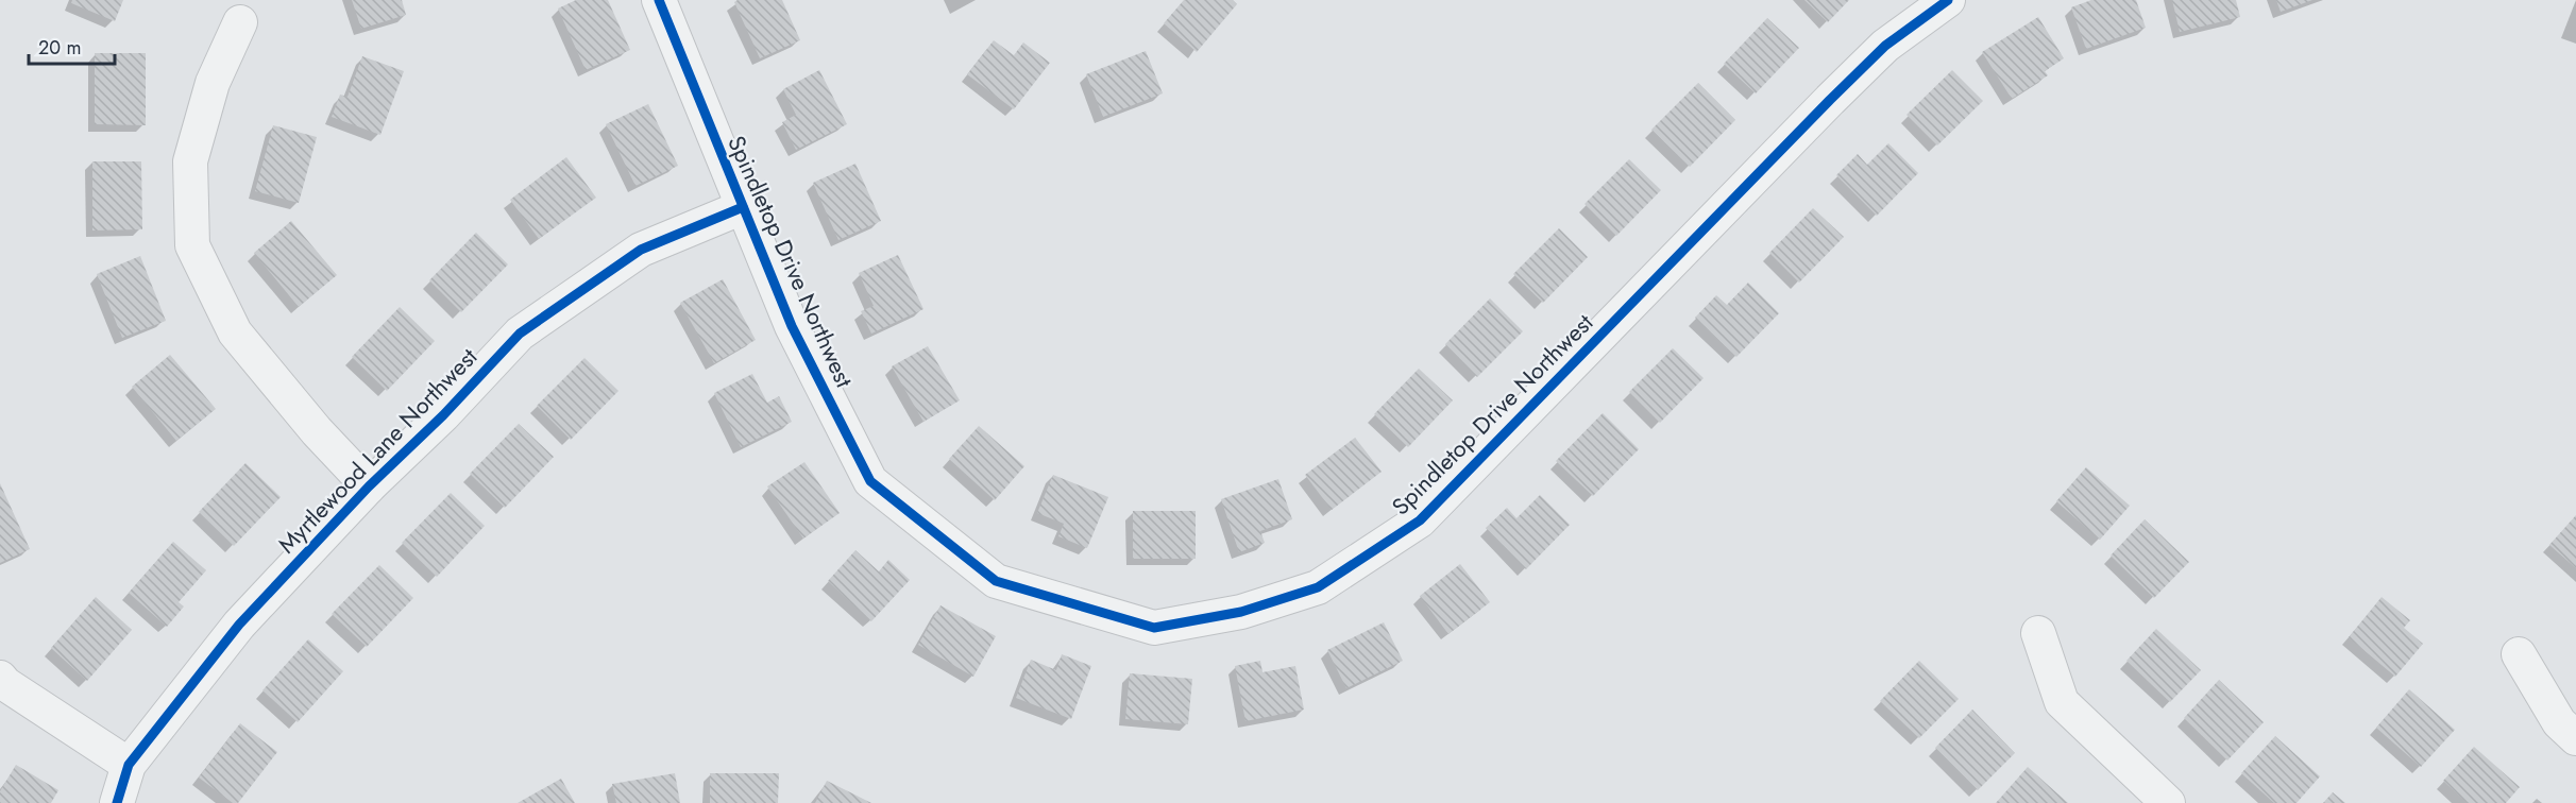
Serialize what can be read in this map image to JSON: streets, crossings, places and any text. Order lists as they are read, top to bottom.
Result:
{
  "streets": {
    "street": ["Spindletop Drive Northwest", "Myrtlewood Lane Northwest"]
  },
  "crossings": [
    ["Spindletop Drive Northwest", "Myrtlewood Lane Northwest"]
  ],
  "scale_bar": "20 m"
}
